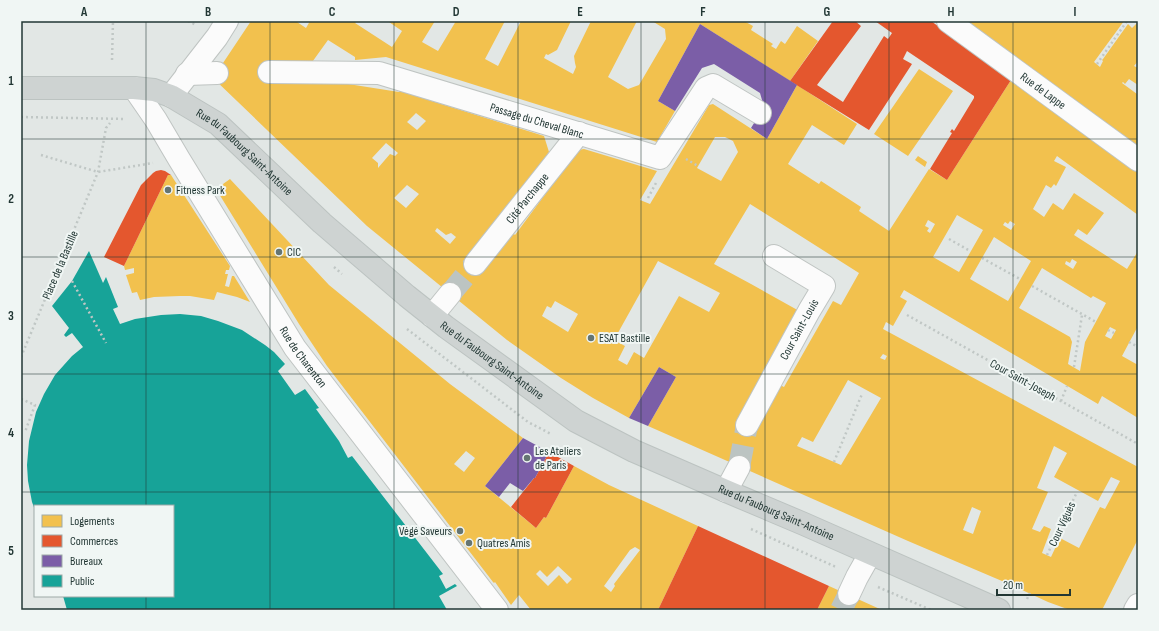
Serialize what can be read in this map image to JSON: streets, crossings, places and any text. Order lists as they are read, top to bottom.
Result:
{
  "streets": {
    "main road": ["Rue du Faubourg Saint-Antoine"],
    "street": [
      "Rue de Lappe",
      "Passage du Cheval Blanc",
      "Cité Parchappe",
      "Cour Saint-Louis",
      "Rue de Charenton"
    ],
    "path": ["Place de la Bastille", "Cour Saint-Joseph", "Cour Viguès"]
  },
  "crossings": [
    ["Passage du Cheval Blanc", "Cité Parchappe"],
    ["Rue du Faubourg Saint-Antoine", "Rue de Charenton"]
  ],
  "places": [
    "Fitness Park",
    "CIC",
    "ESAT Bastille",
    "Les Ateliers de Paris",
    "Végé Saveurs",
    "Quatres Amis"
  ],
  "legend": [
    "Logements",
    "Commerces",
    "Bureaux",
    "Public"
  ],
  "scale_bar": "20 m",
  "grid": {
    "columns": [
      "A",
      "B",
      "C",
      "D",
      "E",
      "F",
      "G",
      "H",
      "I"
    ],
    "rows": [
      "1",
      "2",
      "3",
      "4",
      "5"
    ]
  }
}
